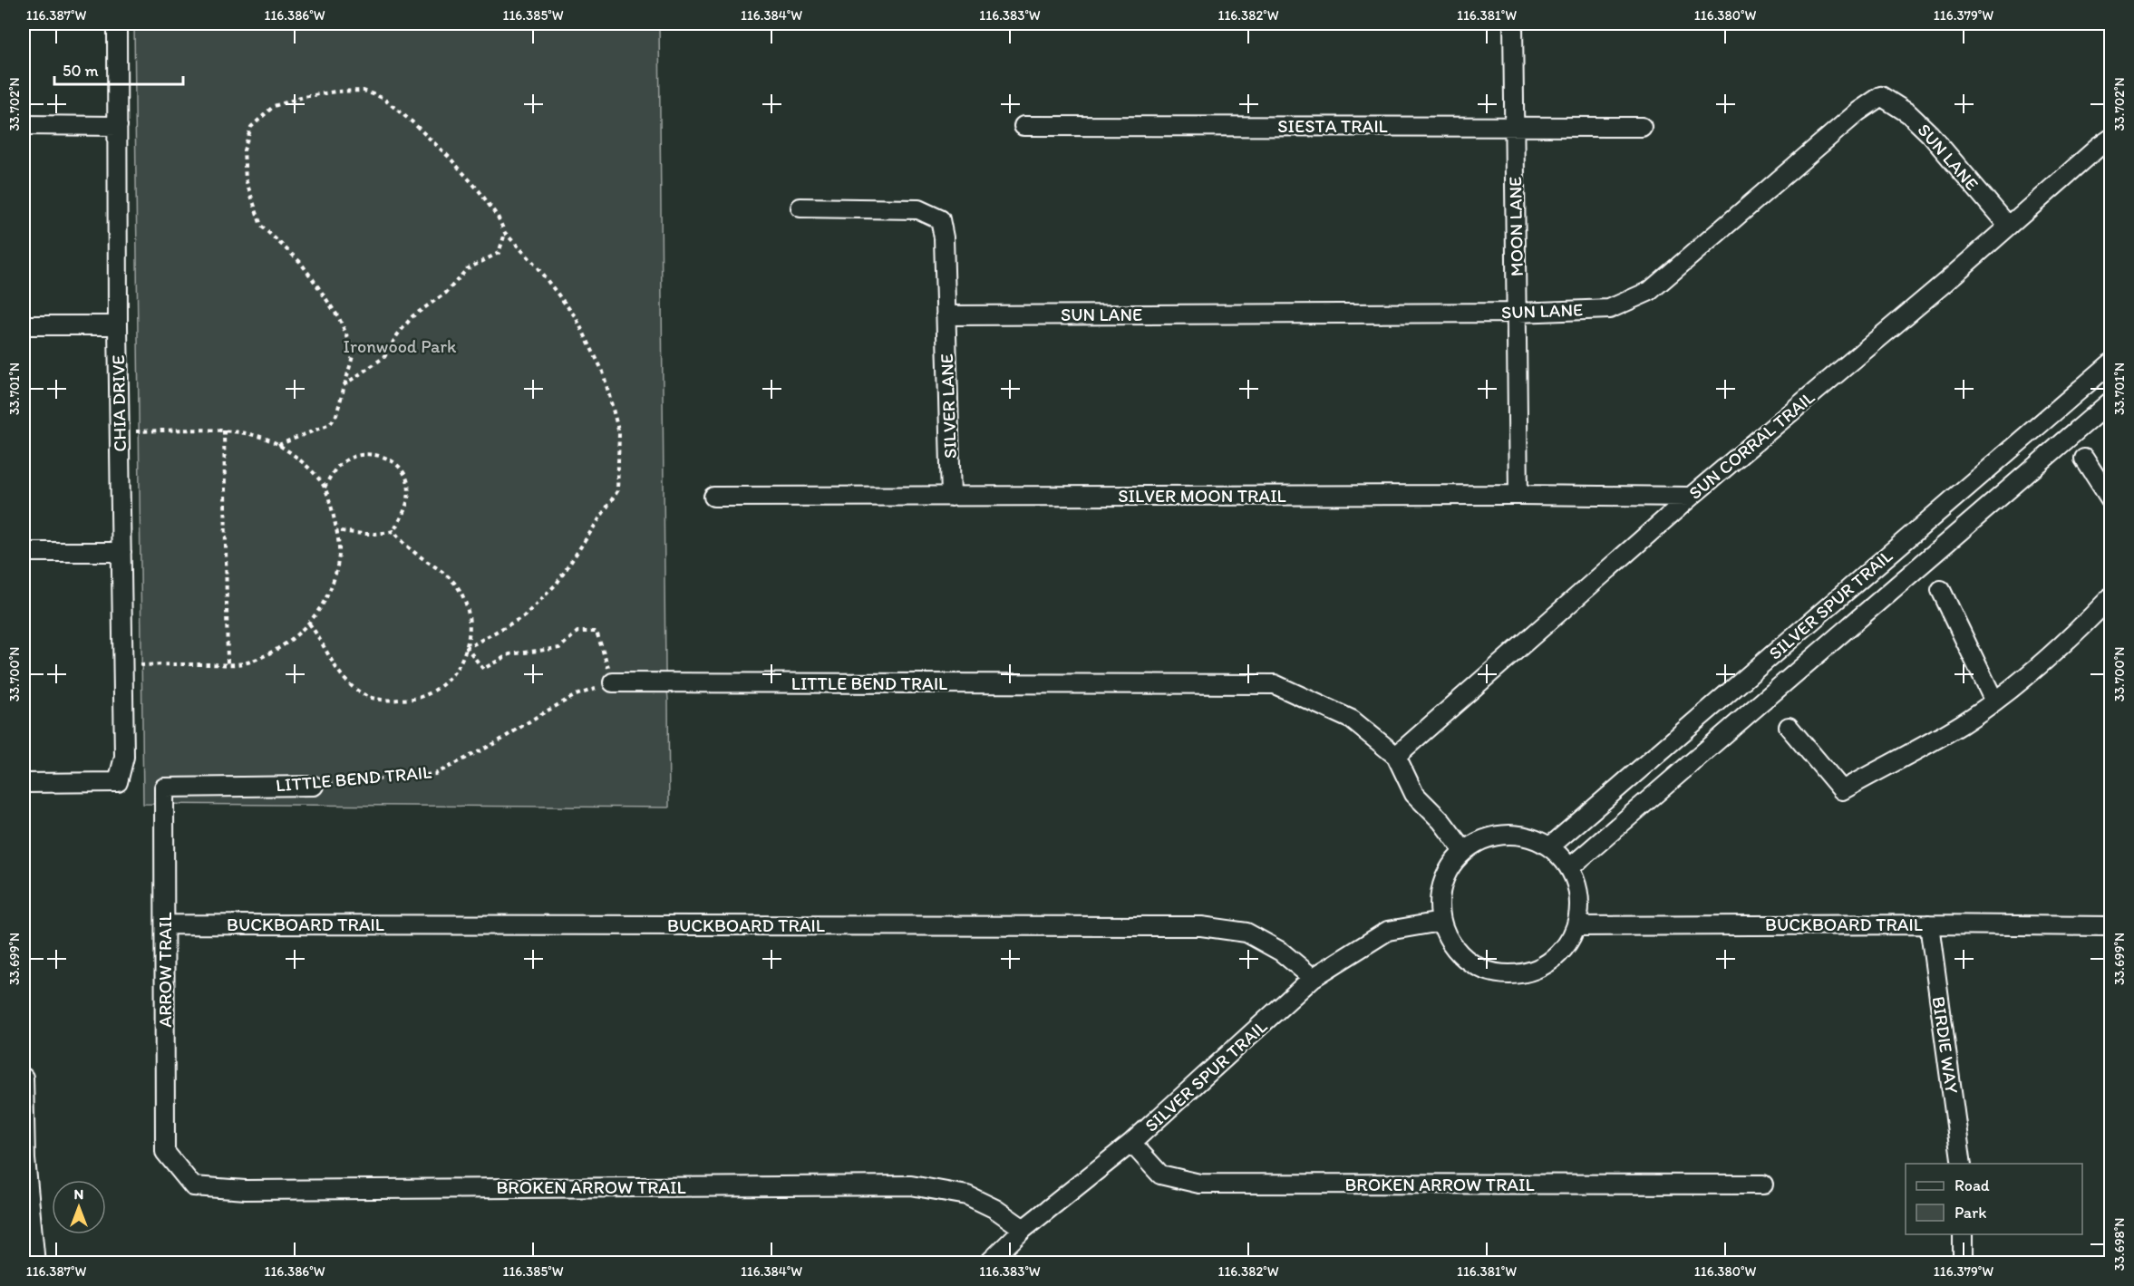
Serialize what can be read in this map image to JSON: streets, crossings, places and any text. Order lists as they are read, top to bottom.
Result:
{
  "streets": {
    "street": [
      "SIESTA TRAIL",
      "SUN LANE",
      "MOON LANE",
      "CHIA DRIVE",
      "SILVER LANE",
      "SUN CORRAL TRAIL",
      "SILVER MOON TRAIL",
      "SILVER SPUR TRAIL",
      "LITTLE BEND TRAIL",
      "BUCKBOARD TRAIL",
      "ARROW TRAIL",
      "BIRDIE WAY",
      "BROKEN ARROW TRAIL"
    ]
  },
  "crossings": [
    ["SIESTA TRAIL", "MOON LANE"],
    ["SUN LANE", "MOON LANE"],
    ["SUN LANE", "SILVER LANE"],
    ["SUN LANE", "SUN CORRAL TRAIL"],
    ["MOON LANE", "SILVER MOON TRAIL"],
    ["SILVER LANE", "SILVER MOON TRAIL"],
    ["SUN CORRAL TRAIL", "SILVER MOON TRAIL"],
    ["SUN CORRAL TRAIL", "LITTLE BEND TRAIL"],
    ["SILVER SPUR TRAIL", "LITTLE BEND TRAIL"],
    ["SILVER SPUR TRAIL", "BUCKBOARD TRAIL"],
    ["SILVER SPUR TRAIL", "BROKEN ARROW TRAIL"],
    ["LITTLE BEND TRAIL", "BUCKBOARD TRAIL"],
    ["LITTLE BEND TRAIL", "ARROW TRAIL"],
    ["BUCKBOARD TRAIL", "ARROW TRAIL"],
    ["BUCKBOARD TRAIL", "BIRDIE WAY"],
    ["ARROW TRAIL", "BROKEN ARROW TRAIL"]
  ],
  "parks": ["Ironwood Park"],
  "legend": ["Road", "Park"],
  "scale_bar": "50 m",
  "north": "top",
  "coordinates": [
    "116.387°W",
    "116.386°W",
    "116.385°W",
    "116.384°W",
    "116.383°W",
    "116.382°W",
    "116.381°W",
    "116.380°W",
    "116.379°W",
    "33.702°N",
    "33.701°N",
    "33.700°N",
    "33.699°N",
    "33.698°N"
  ]
}
